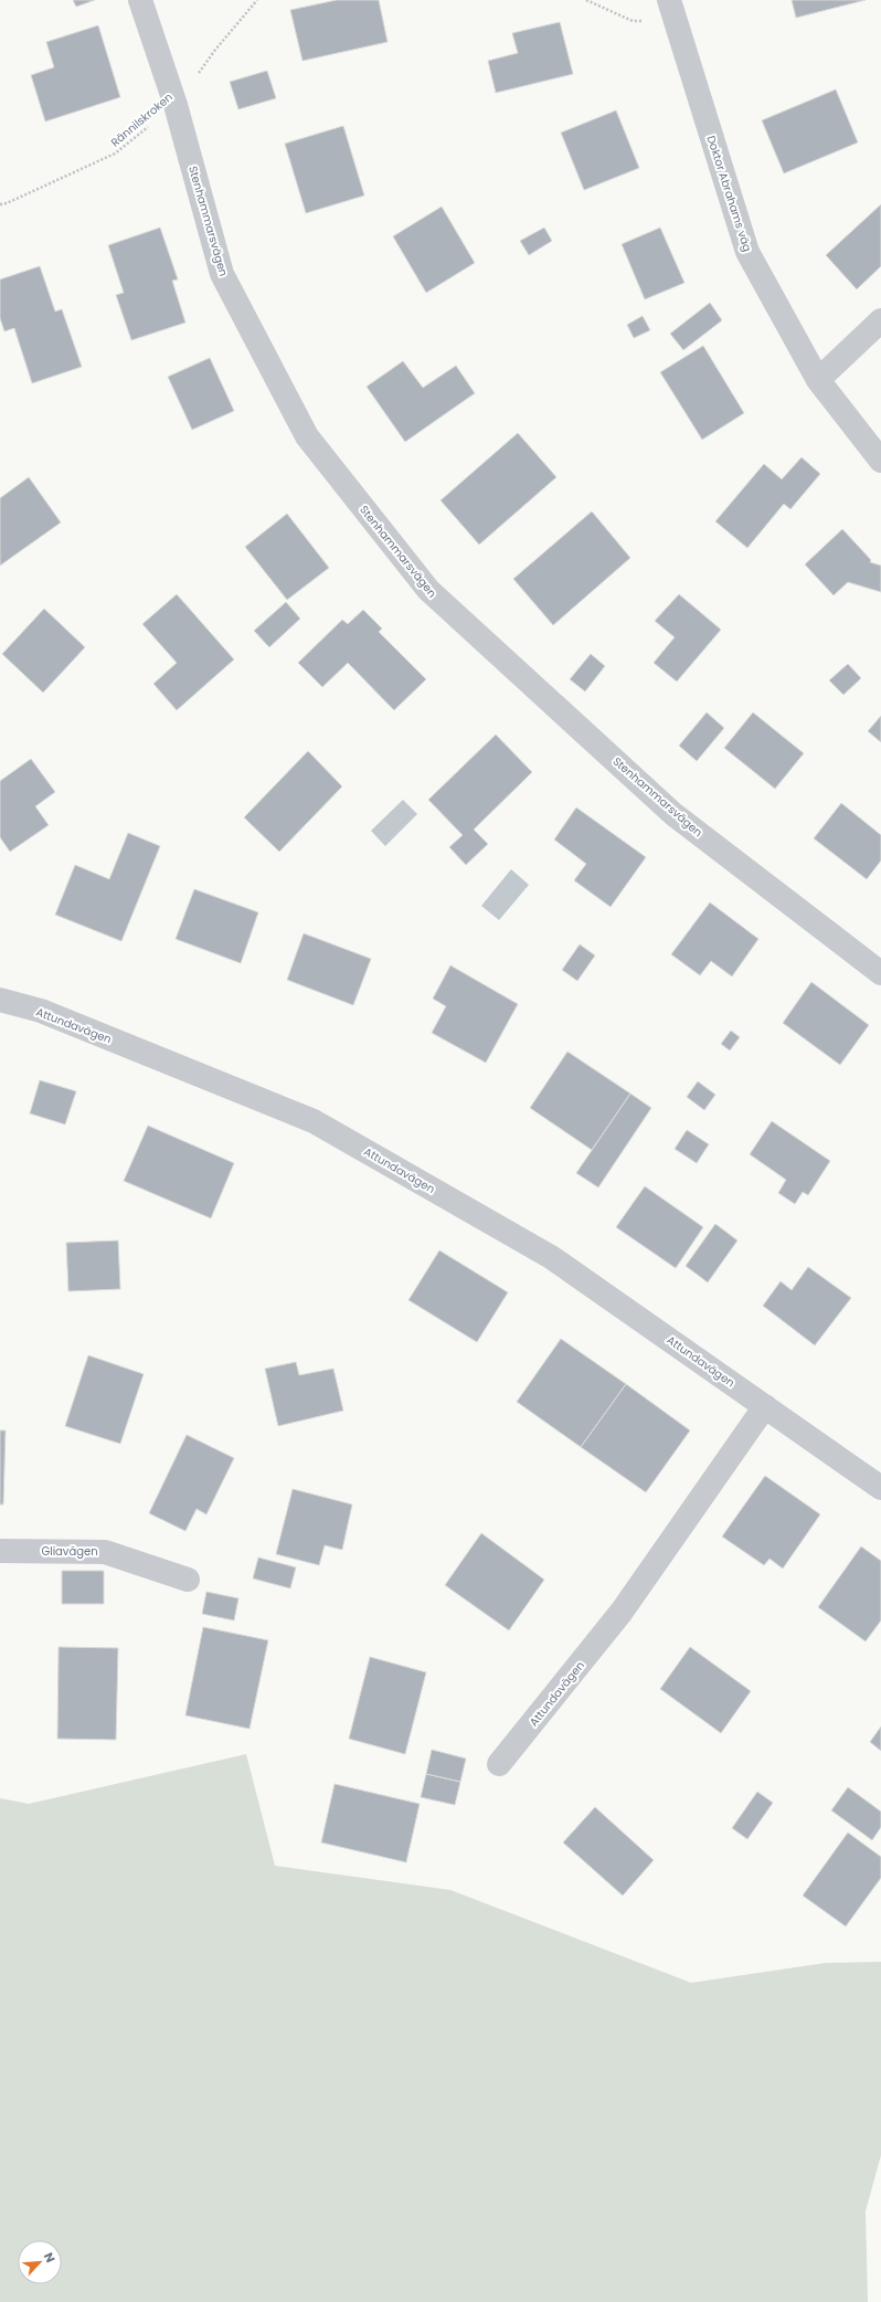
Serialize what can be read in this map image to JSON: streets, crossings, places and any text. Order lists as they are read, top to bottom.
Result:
{
  "streets": {
    "street": [
      "Doktor Abrahams väg",
      "Stenhammarsvägen",
      "Attundavägen",
      "Gliavägen"
    ],
    "path": ["Rännilskroken"]
  },
  "crossings": [
    ["Rännilskroken", "Stenhammarsvägen"]
  ],
  "north": "top right"
}
